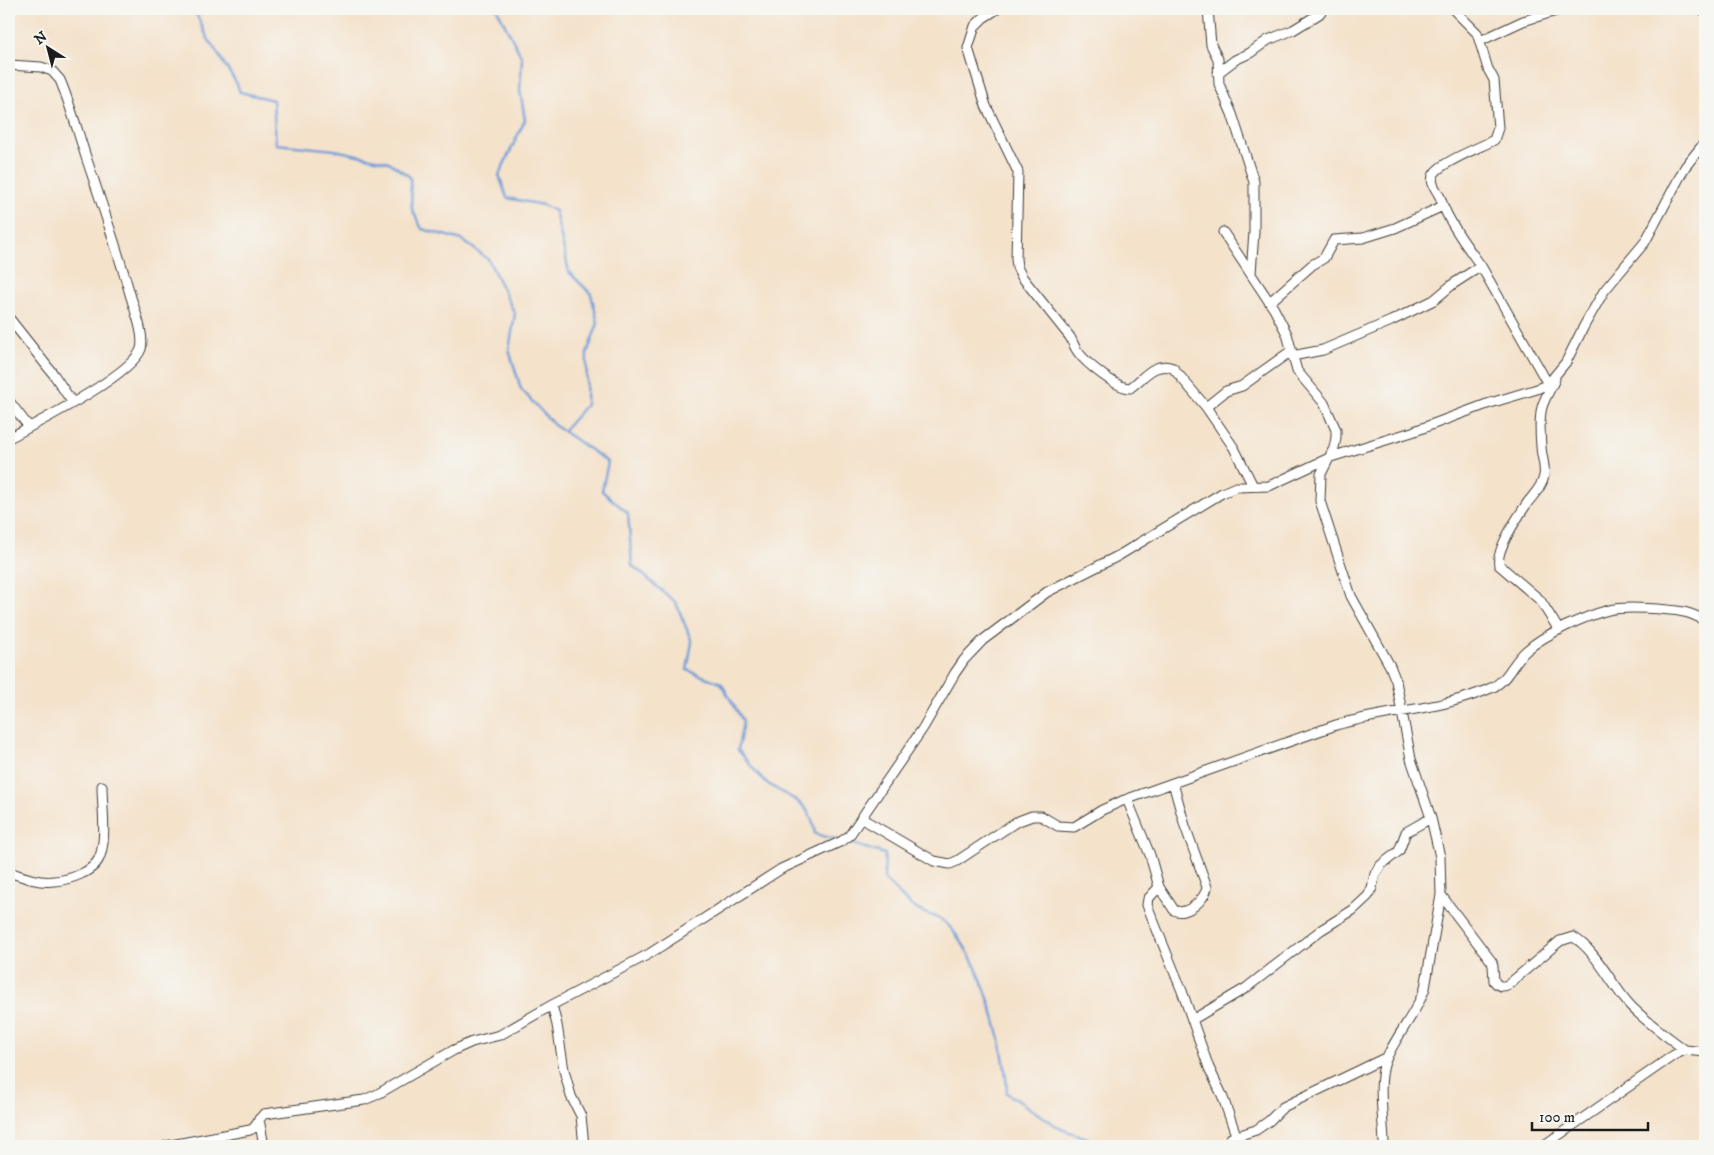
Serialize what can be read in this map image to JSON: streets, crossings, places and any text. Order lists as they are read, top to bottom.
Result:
{
  "scale_bar": "100 m",
  "north": "top left"
}
